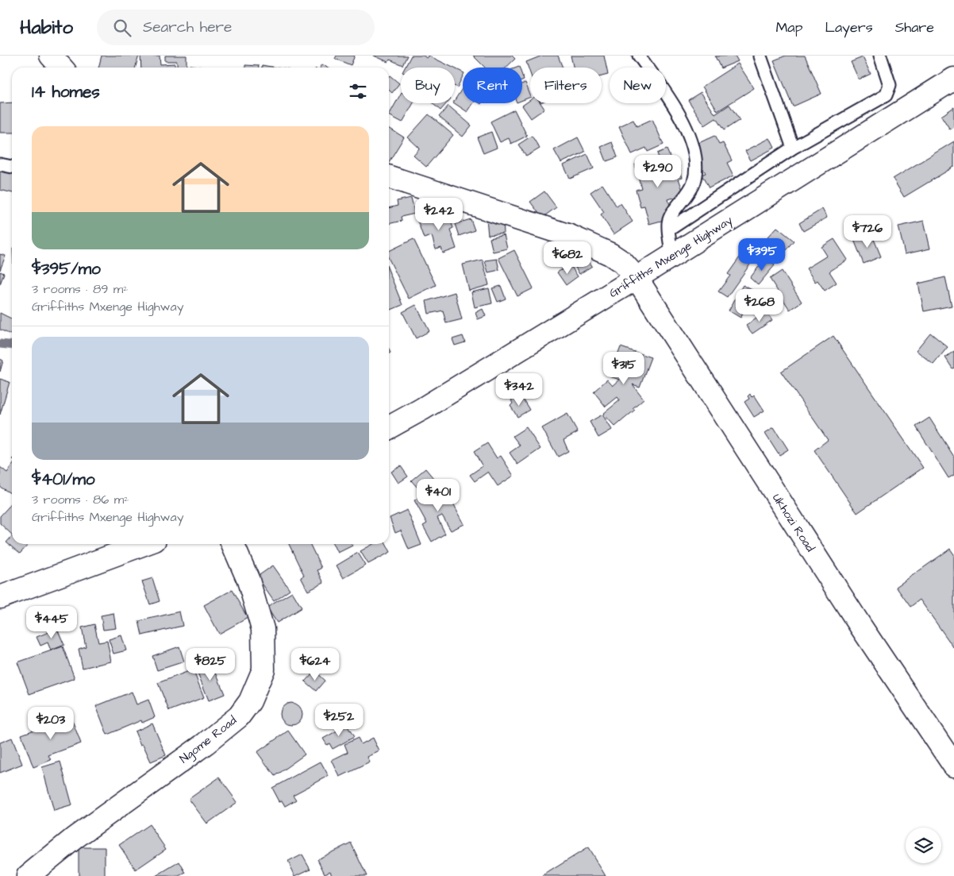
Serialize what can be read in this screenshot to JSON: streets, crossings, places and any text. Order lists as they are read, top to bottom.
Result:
{
  "streets": {
    "street": ["Griffiths Mxenge Highway", "Ukhozi Road", "Ngome Road"]
  },
  "crossings": [
    ["Griffiths Mxenge Highway", "Ukhozi Road"]
  ],
  "page": {
    "header": "Habito",
    "search": "Search here",
    "nav": ["Map", "Layers", "Share"],
    "chip": [
      "Buy",
      "Rent",
      "Filters",
      "New"
    ],
    "heading": "14 homes",
    "list": [
      {
        "name": "$395/mo",
        "note": "3 rooms · 89 m² · Griffiths Mxenge Highway"
      },
      {
        "name": "$401/mo",
        "note": "3 rooms · 86 m² · Griffiths Mxenge Highway"
      }
    ],
    "price": [
      "$290",
      "$242",
      "$726",
      "$395",
      "$682",
      "$268",
      "$315",
      "$342",
      "$401",
      "$445",
      "$825",
      "$624",
      "$252",
      "$203"
    ]
  }
}
